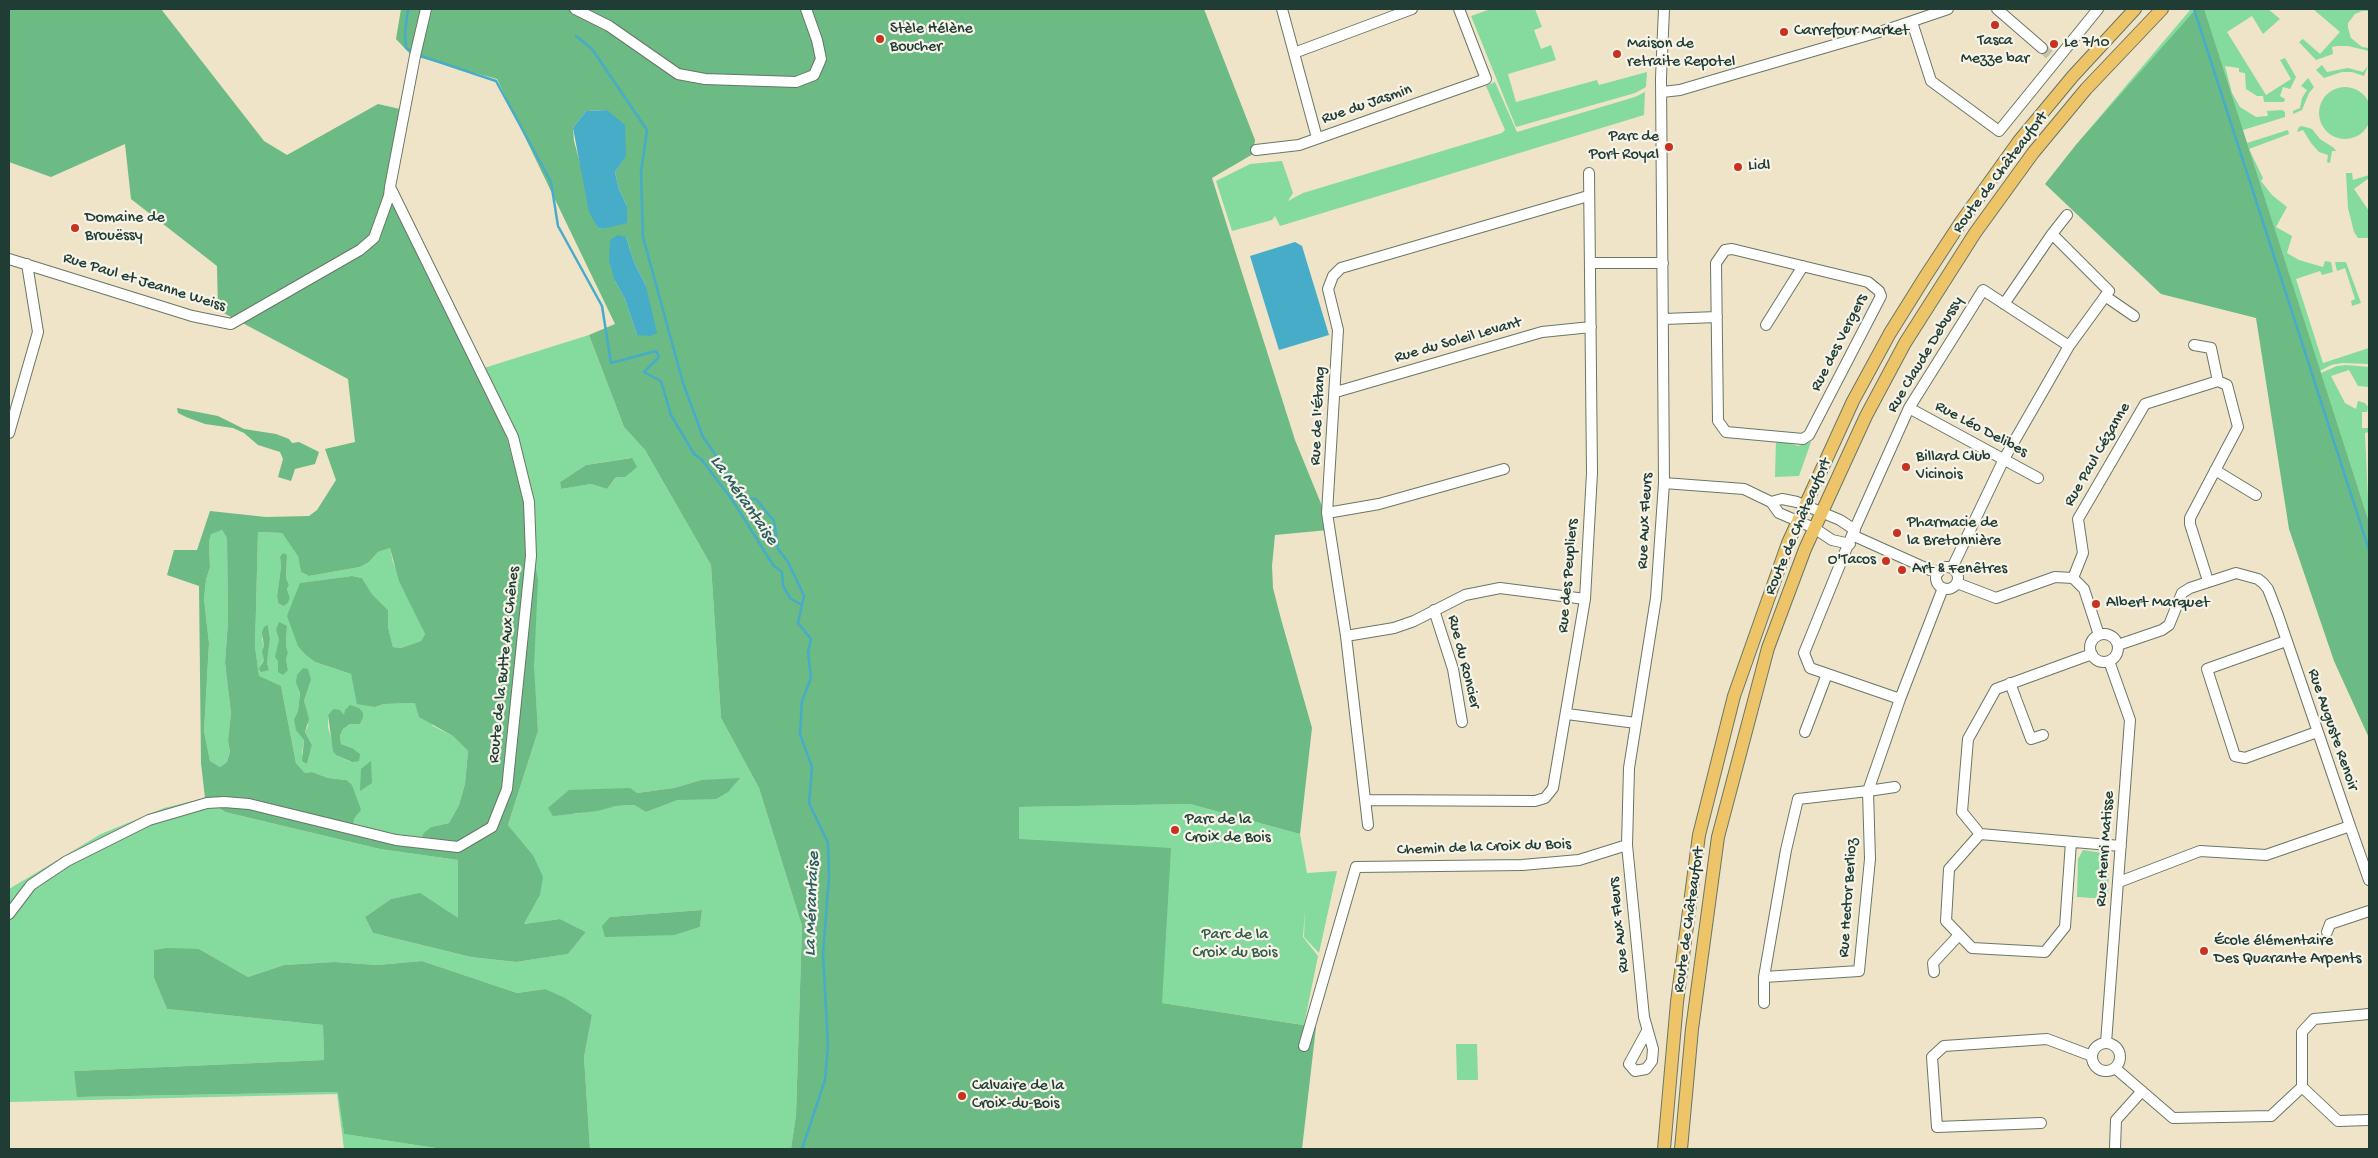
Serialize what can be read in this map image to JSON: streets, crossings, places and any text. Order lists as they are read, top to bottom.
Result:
{
  "streets": {
    "main road": ["Route de Châteaufort"],
    "street": [
      "Rue du Jasmin",
      "Rue Paul et Jeanne Weiss",
      "Rue du Soleil Levant",
      "Rue des Vergers",
      "Rue Claude Debussy",
      "Rue de l'Étang",
      "Rue Léo Delibes",
      "Rue Paul Cézanne",
      "Rue Aux Fleurs",
      "Rue des Peupliers",
      "Rue du Roncier",
      "Route de la Butte Aux Chênes",
      "Rue Auguste Renoir",
      "Chemin de la Croix du Bois",
      "Rue Henri Matisse",
      "Rue Hector Berlioz"
    ]
  },
  "crossings": [
    ["Rue Paul et Jeanne Weiss", "Route de la Butte Aux Chênes"],
    ["Rue du Soleil Levant", "Rue de l'Étang"],
    ["Rue du Soleil Levant", "Rue des Peupliers"],
    ["Rue Claude Debussy", "Rue Léo Delibes"],
    ["Rue Claude Debussy", "Rue Hector Berlioz"],
    ["Rue de l'Étang", "Rue des Peupliers"],
    ["Rue Aux Fleurs", "Chemin de la Croix du Bois"],
    ["Rue Auguste Renoir", "Rue Henri Matisse"]
  ],
  "water": ["La Mérantaise"],
  "parks": ["Parc de la Croix du Bois"],
  "places": [
    "Tasca Mezze bar",
    "Carrefour Market",
    "Stèle Hélène Boucher",
    "Le 7/10",
    "Maison de retraite Repotel",
    "Parc de Port Royal",
    "Lidl",
    "Domaine de Brouëssy",
    "Billard Club Vicinois",
    "Pharmacie de la Bretonnière",
    "O'Tacos",
    "Art & Fenêtres",
    "Albert Marquet",
    "Parc de la Croix de Bois",
    "École élémentaire Des Quarante Arpents",
    "Calvaire de la Croix-du-Bois"
  ]
}
